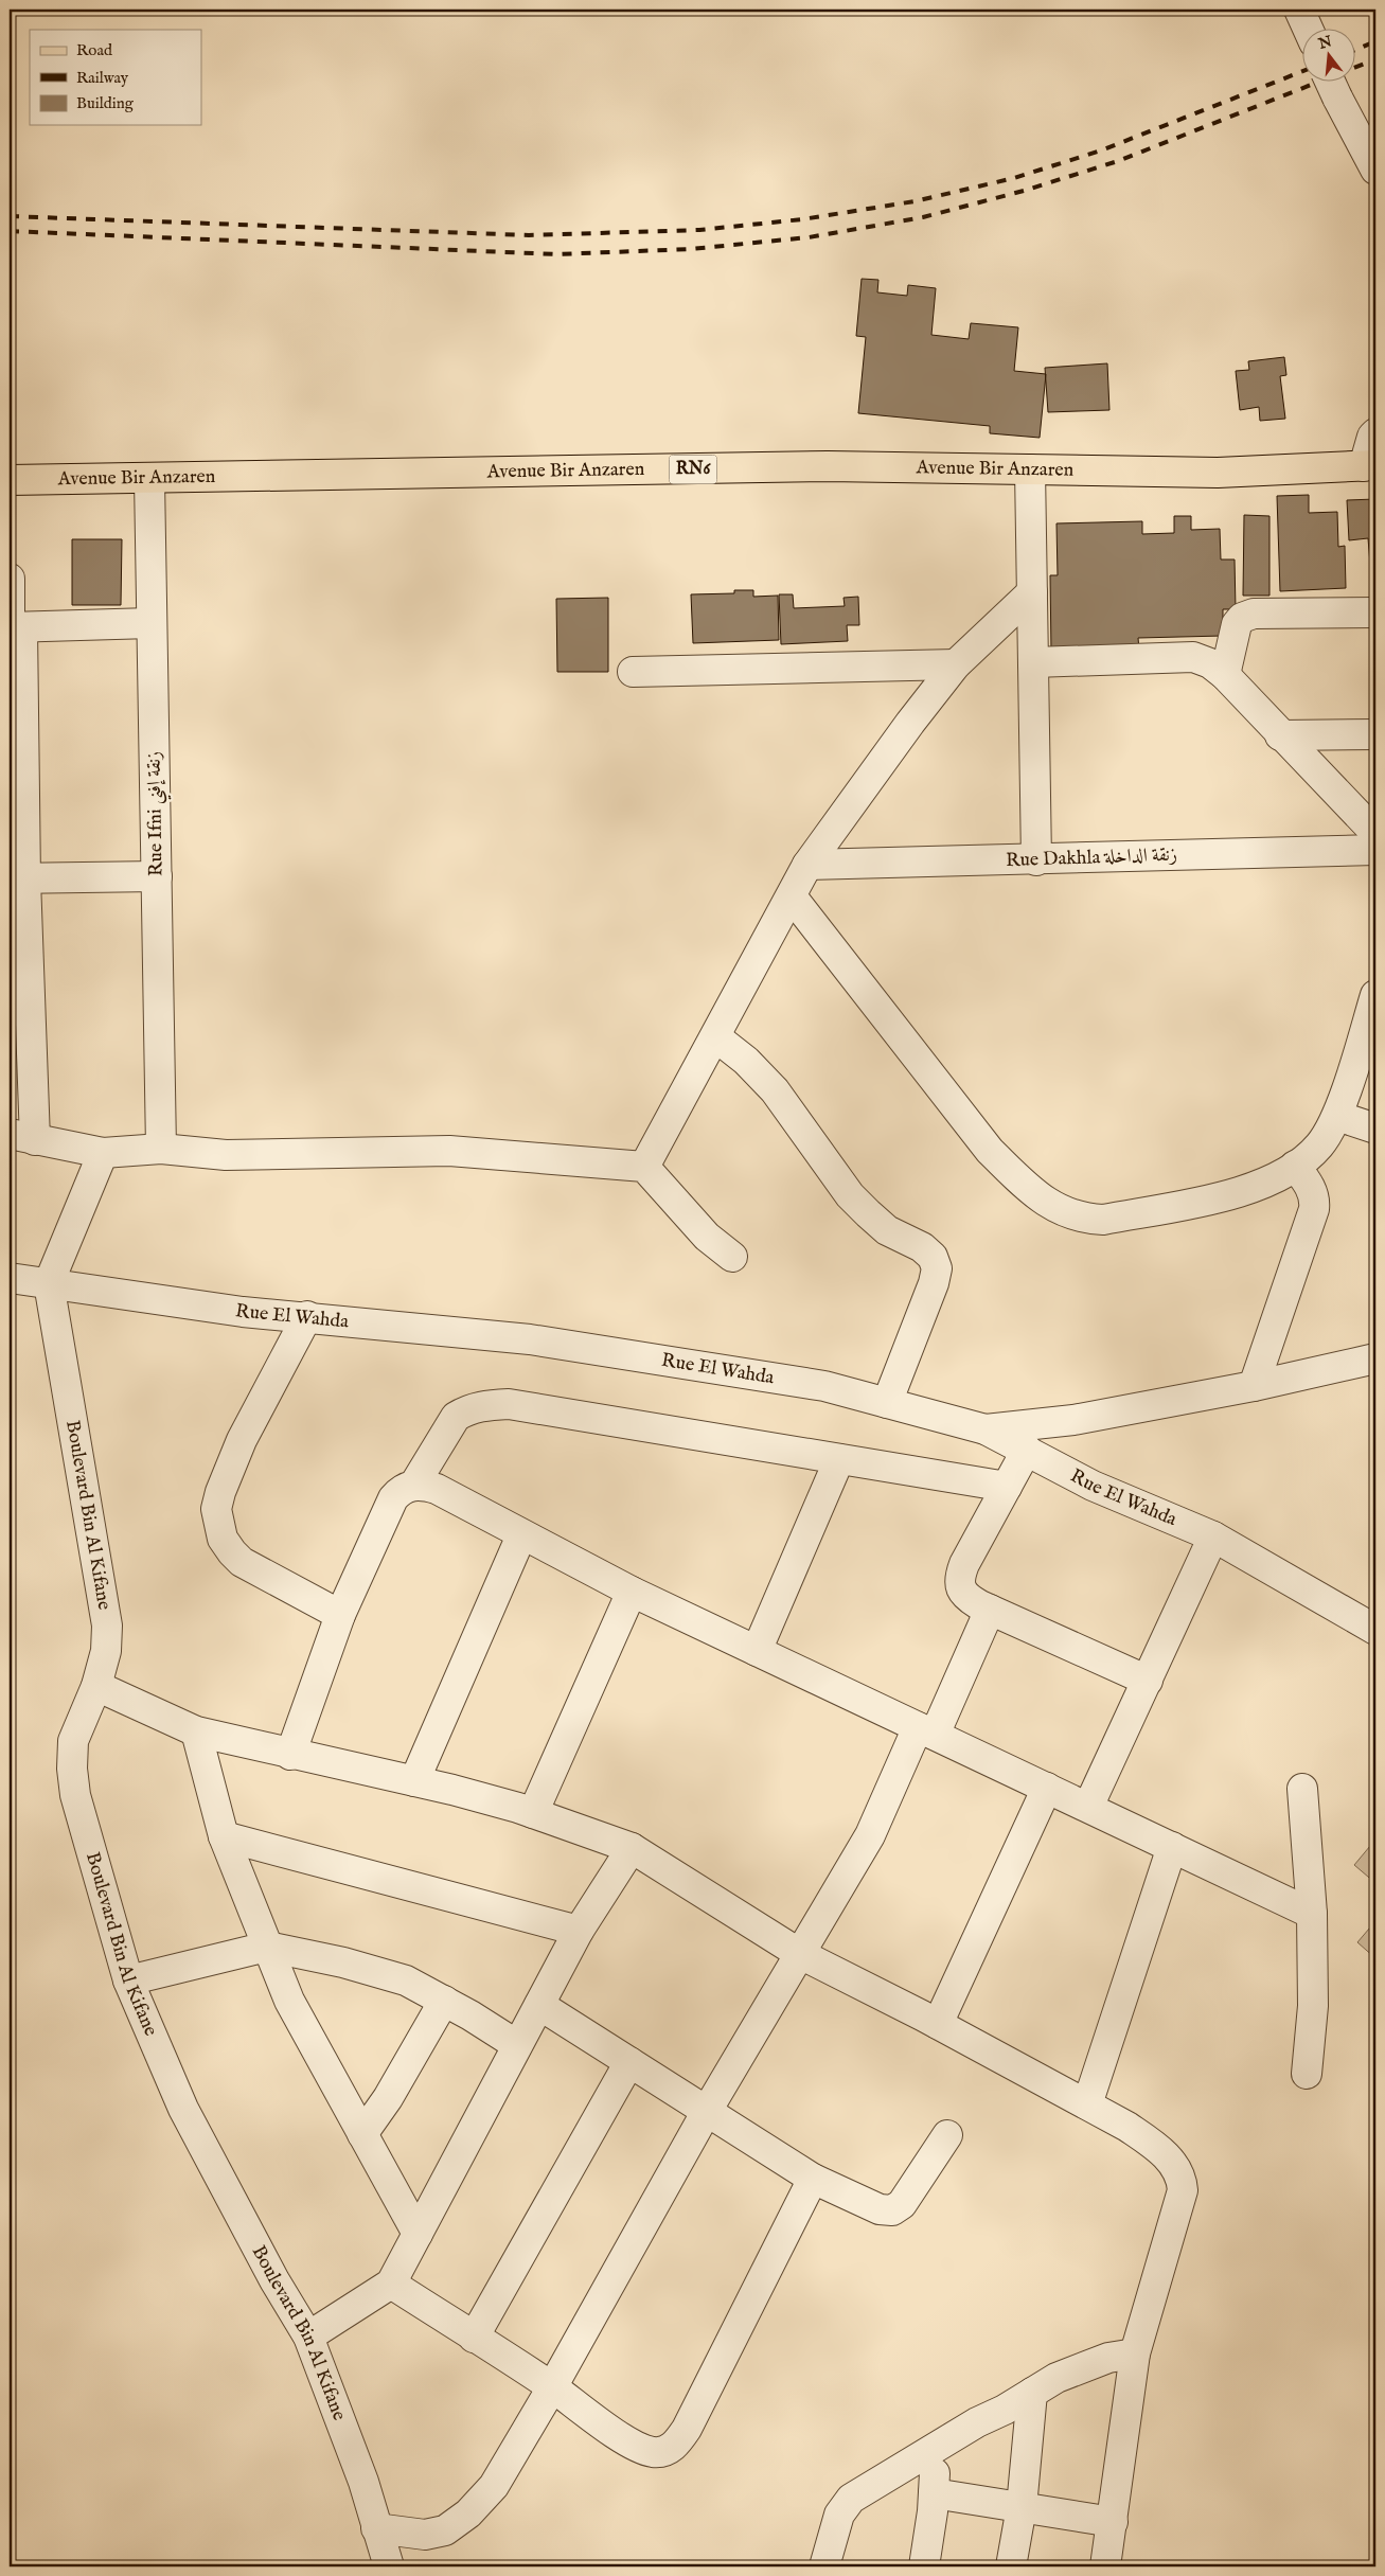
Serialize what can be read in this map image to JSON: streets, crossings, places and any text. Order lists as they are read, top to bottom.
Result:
{
  "streets": {
    "main road": ["RN6", "Avenue Bir Anzaren"],
    "street": [
      "Rue Ifni زنقة إفني",
      "Rue Dakhla زنقة الداخلة",
      "Rue El Wahda",
      "Boulevard Bin Al Kifane"
    ]
  },
  "crossings": [
    ["Avenue Bir Anzaren", "Rue Ifni زنقة إفني"],
    ["Rue El Wahda", "Boulevard Bin Al Kifane"]
  ],
  "legend": ["Road", "Railway", "Building"],
  "north": "top"
}
